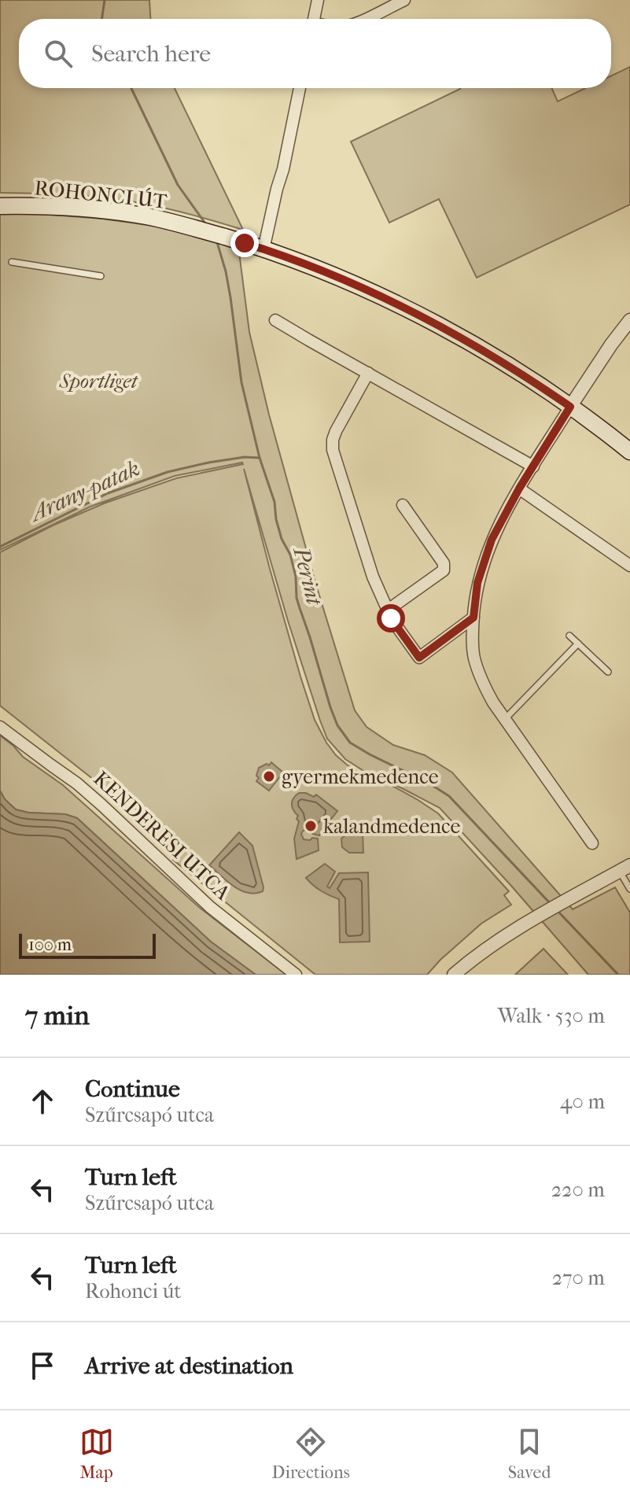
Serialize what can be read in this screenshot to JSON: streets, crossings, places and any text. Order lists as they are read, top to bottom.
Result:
{
  "streets": {
    "main road": ["ROHONCI ÚT"],
    "street": ["KENDERESI UTCA"]
  },
  "water": ["Arany-patak", "Perint"],
  "parks": ["Sportliget"],
  "places": ["gyermekmedence", "kalandmedence"],
  "scale_bar": "100 m",
  "page": {
    "search": "Search here",
    "scale": "100 m",
    "heading": ["7 min", "Walk · 530 m"],
    "list": [
      ["Continue", "Szűrcsapó utca", "40 m"],
      ["Turn left", "Szűrcsapó utca", "220 m"],
      ["Turn left", "Rohonci út", "270 m"],
      "Arrive at destination"
    ],
    "nav": ["Map", "Directions", "Saved"]
  }
}
